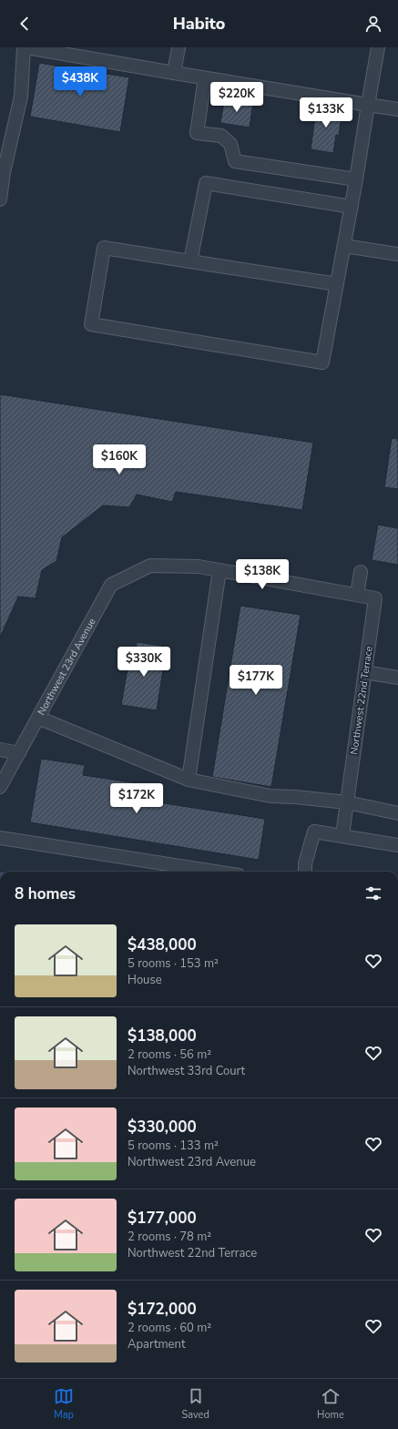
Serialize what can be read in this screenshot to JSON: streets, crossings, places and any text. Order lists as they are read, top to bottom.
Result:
{
  "streets": {
    "street": ["Northwest 23rd Avenue", "Northwest 22nd Terrace"]
  },
  "page": {
    "header": "Habito",
    "price": [
      "$438K",
      "$220K",
      "$133K",
      "$160K",
      "$138K",
      "$330K",
      "$177K",
      "$172K"
    ],
    "heading": "8 homes",
    "list": [
      {
        "name": "$438,000",
        "note": "5 rooms · 153 m² · House"
      },
      {
        "name": "$138,000",
        "note": "2 rooms · 56 m² · Northwest 33rd Court"
      },
      {
        "name": "$330,000",
        "note": "5 rooms · 133 m² · Northwest 23rd Avenue"
      },
      {
        "name": "$177,000",
        "note": "2 rooms · 78 m² · Northwest 22nd Terrace"
      },
      {
        "name": "$172,000",
        "note": "2 rooms · 60 m² · Apartment"
      }
    ],
    "tabs": ["Map", "Saved", "Home"]
  }
}
